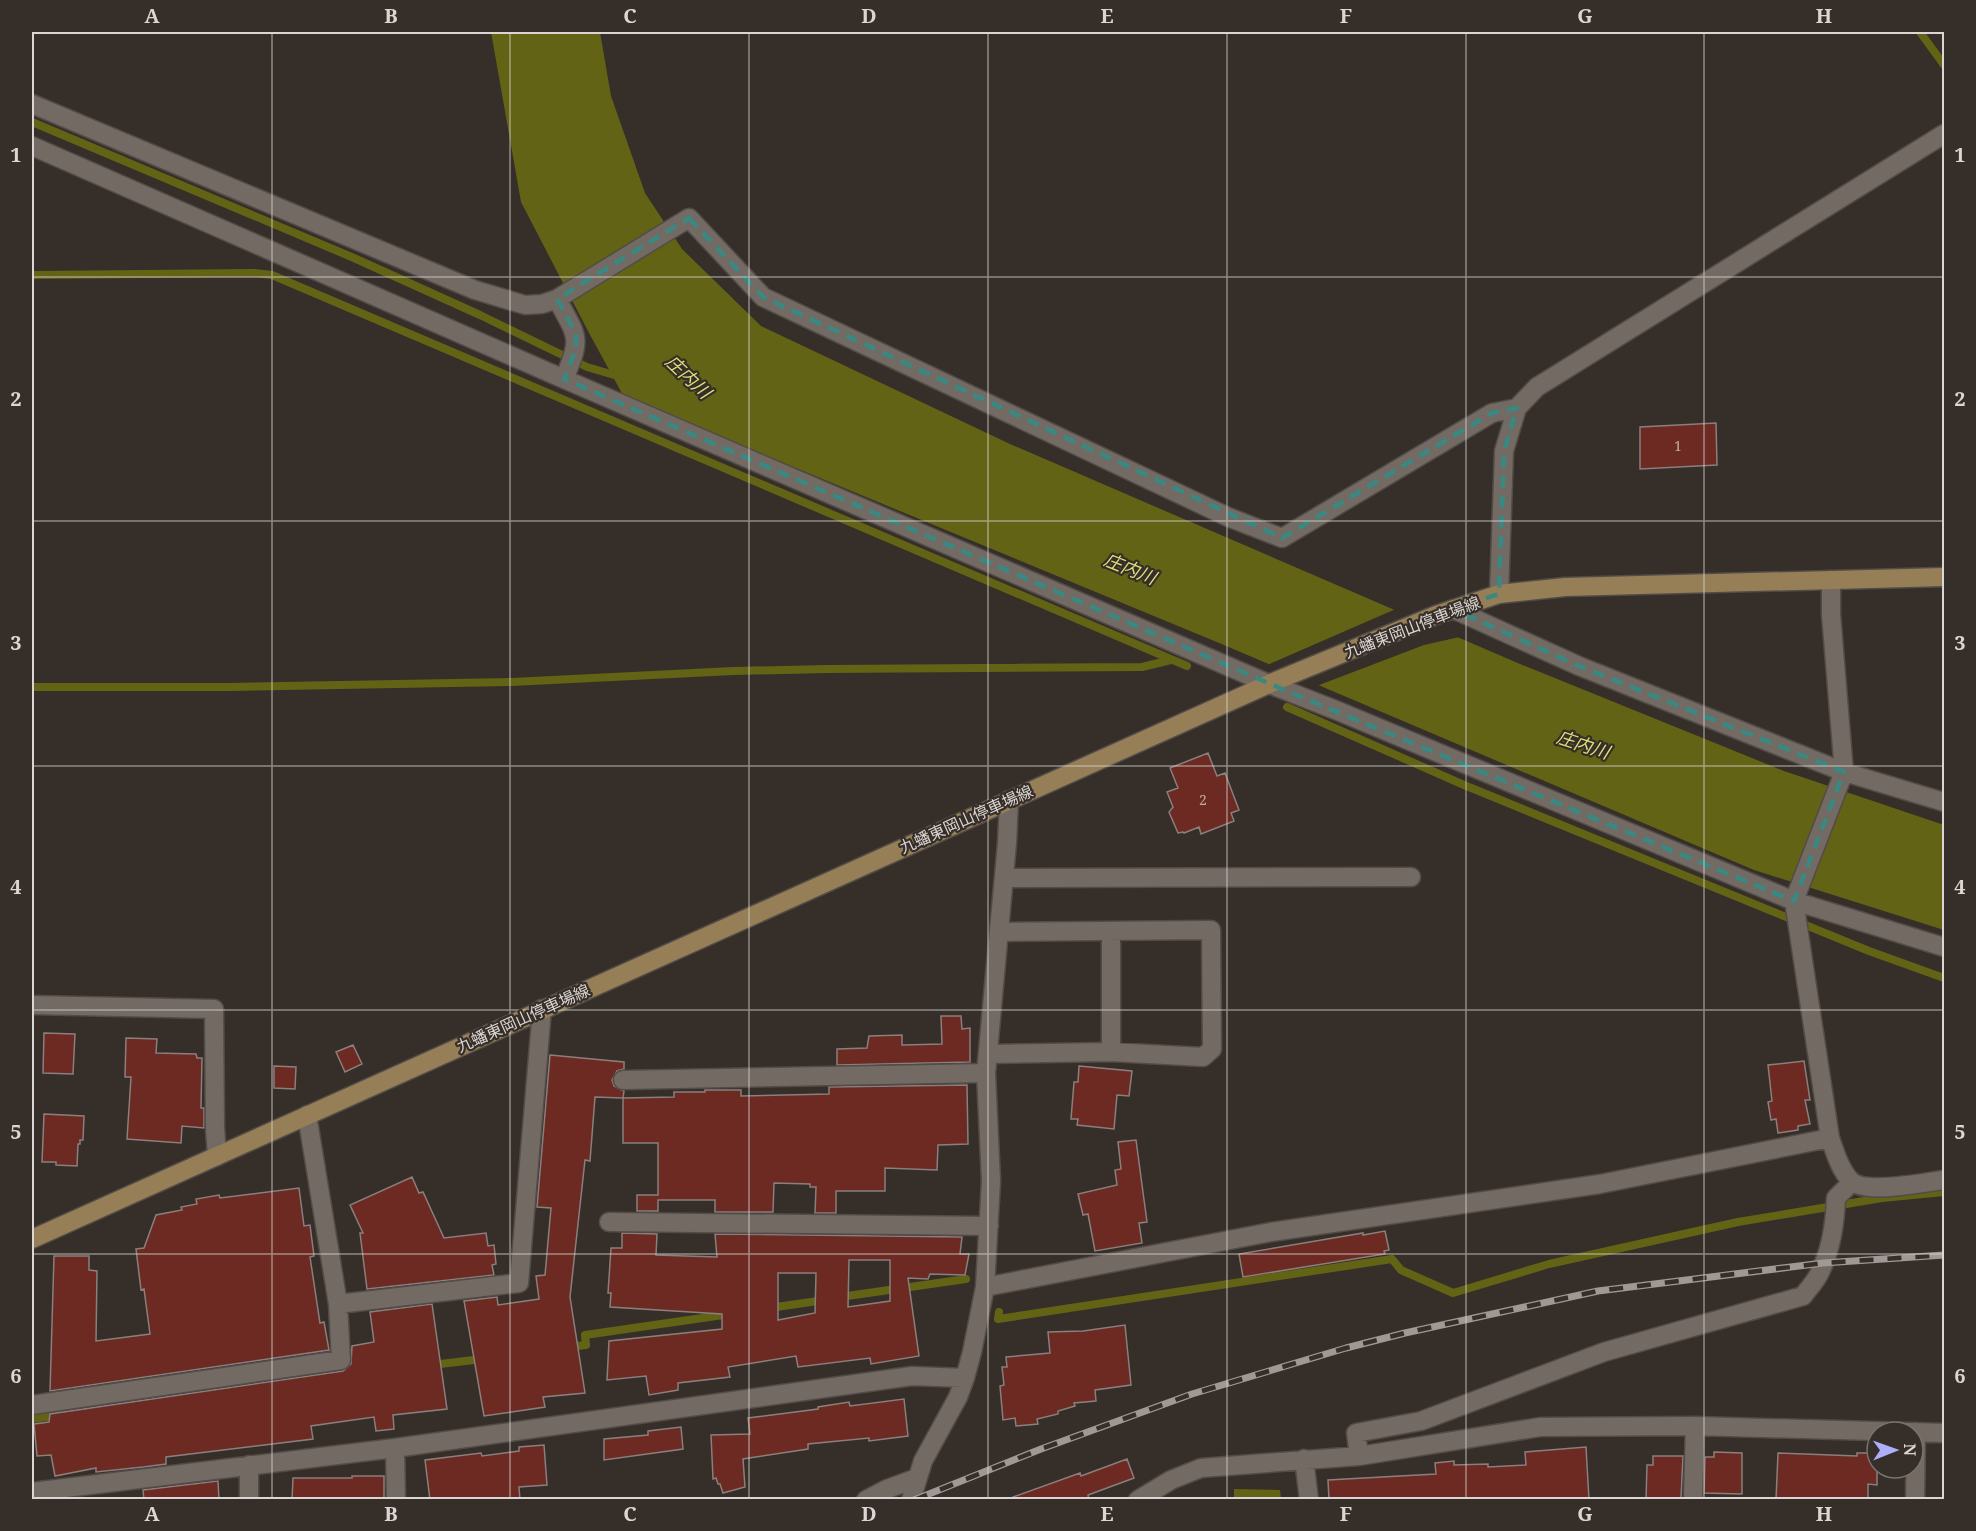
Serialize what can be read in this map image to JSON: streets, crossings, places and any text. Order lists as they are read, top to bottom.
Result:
{
  "streets": {
    "main road": ["九蟠東岡山停車場線"]
  },
  "water": ["庄内川"],
  "house_numbers": ["1", "2"],
  "north": "right",
  "grid": {
    "columns": [
      "A",
      "B",
      "C",
      "D",
      "E",
      "F",
      "G",
      "H"
    ],
    "rows": [
      "1",
      "2",
      "3",
      "4",
      "5",
      "6"
    ]
  }
}
